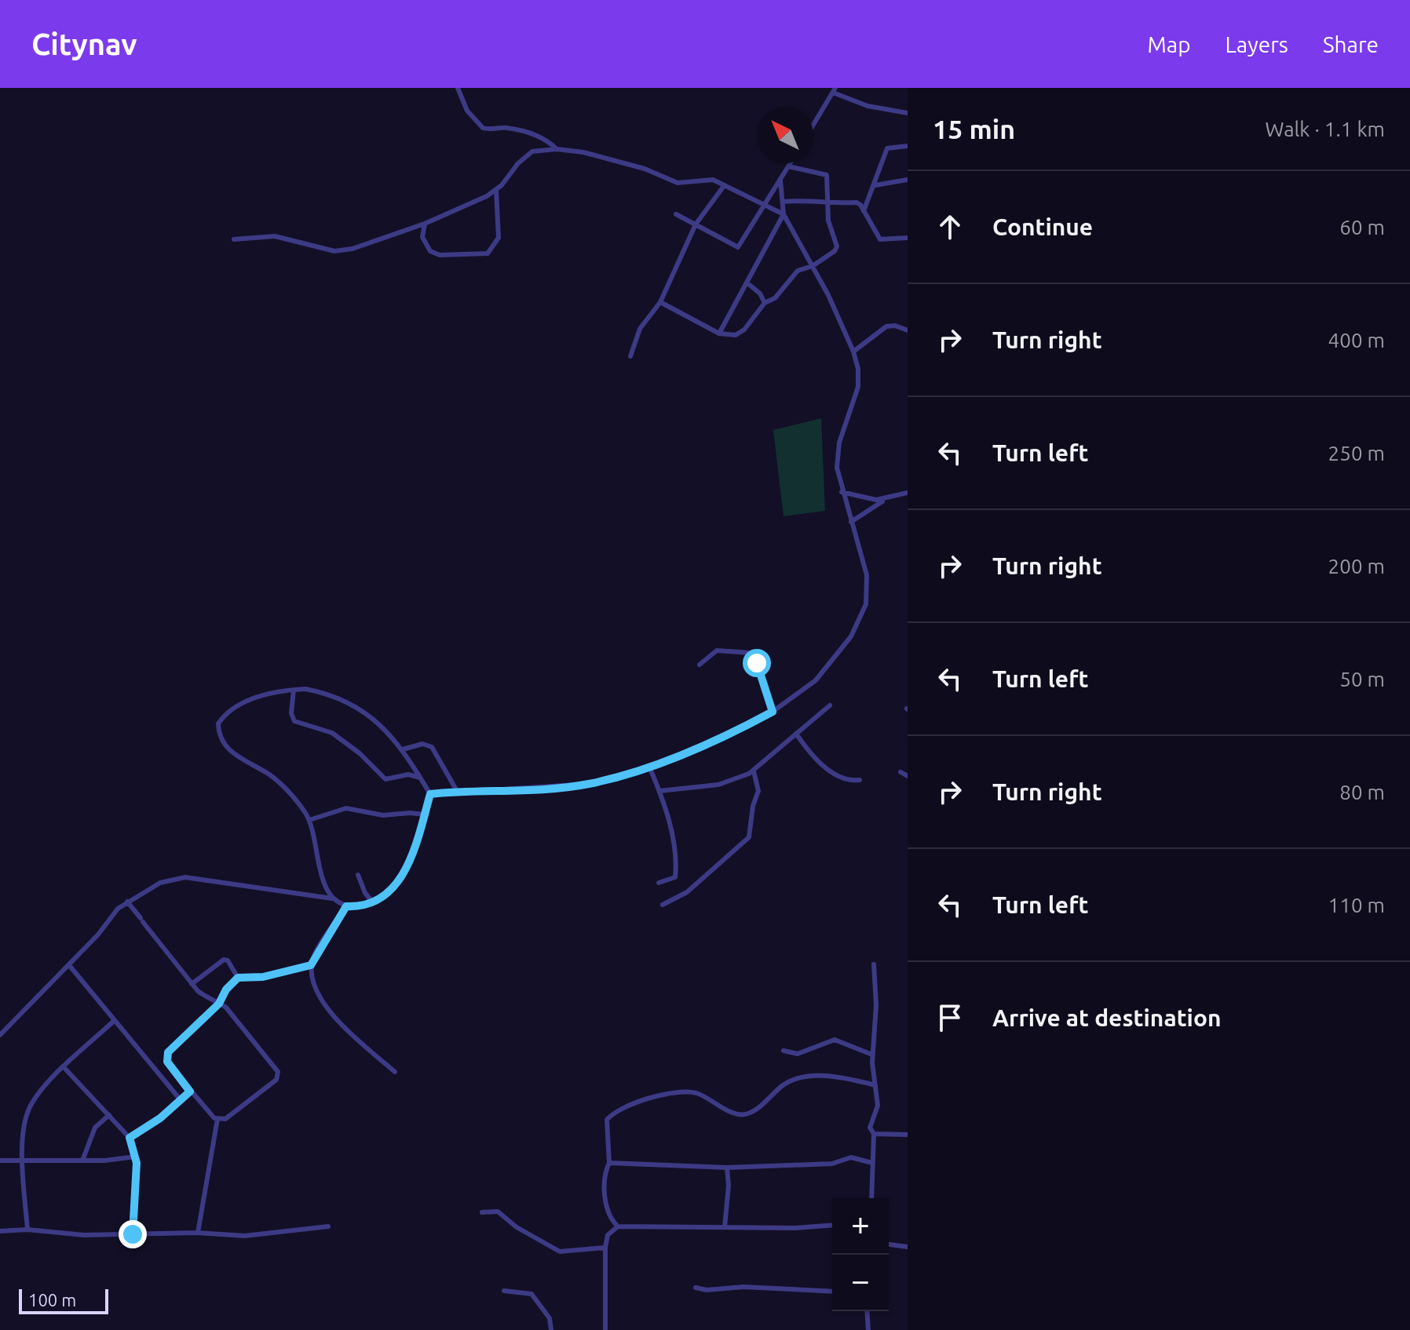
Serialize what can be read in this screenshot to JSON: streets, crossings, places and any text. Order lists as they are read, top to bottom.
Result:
{
  "scale_bar": "100 m",
  "north": "top left",
  "page": {
    "header": "Citynav",
    "nav": ["Map", "Layers", "Share"],
    "heading": ["15 min", "Walk · 1.1 km"],
    "list": [
      ["Continue", "60 m"],
      ["Turn right", "400 m"],
      ["Turn left", "250 m"],
      ["Turn right", "200 m"],
      ["Turn left", "50 m"],
      ["Turn right", "80 m"],
      ["Turn left", "110 m"],
      "Arrive at destination"
    ],
    "map_buttons": ["+", "−"],
    "scale": "100 m"
  }
}
